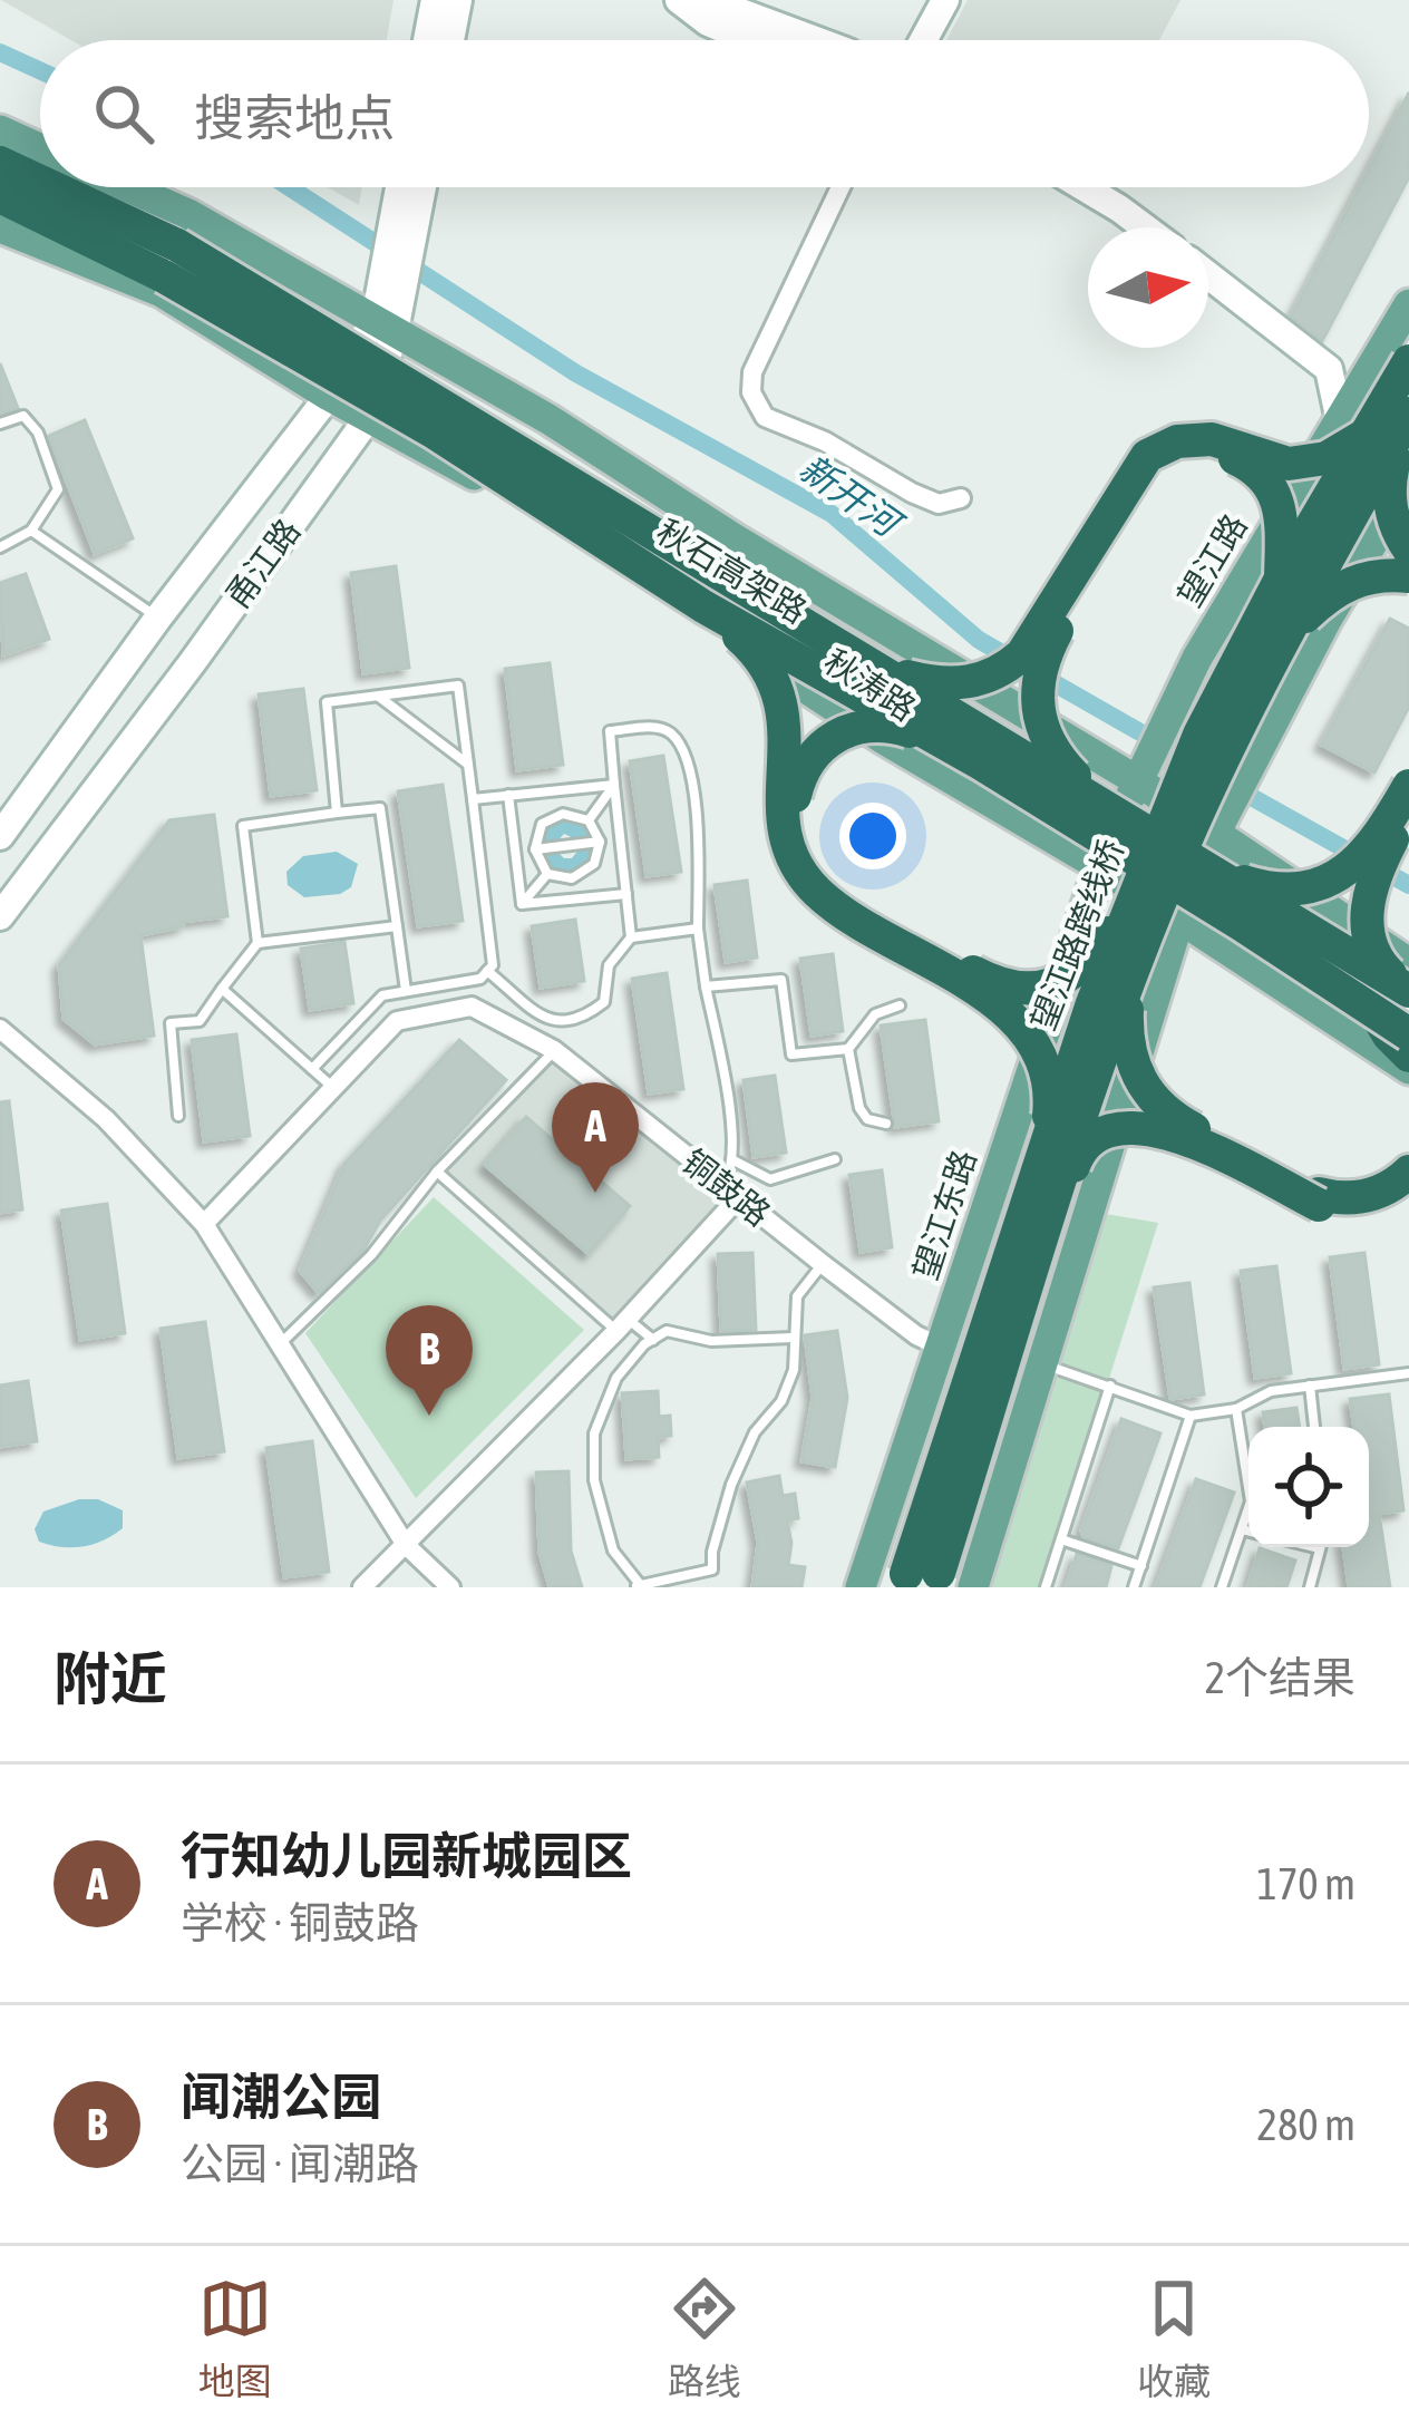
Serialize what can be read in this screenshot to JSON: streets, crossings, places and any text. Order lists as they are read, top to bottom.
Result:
{
  "streets": {
    "highway": ["秋石高架路", "望江路跨线桥"],
    "main road": [
      "望江路",
      "甬江路",
      "秋涛路",
      "望江东路"
    ],
    "street": ["铜鼓路"]
  },
  "crossings": [
    ["望江路", "秋涛路"],
    ["望江路", "望江路跨线桥"],
    ["望江路", "望江东路"],
    ["甬江路", "秋涛路"],
    ["秋石高架路", "秋涛路"],
    ["秋涛路", "望江东路"],
    ["铜鼓路", "望江东路"]
  ],
  "water": ["新开河"],
  "north": "right",
  "page": {
    "search": "搜索地点",
    "pins": ["A", "B"],
    "heading": ["附近", "2个结果"],
    "list": [
      {
        "mark": "A",
        "name": "行知幼儿园新城园区",
        "note": "学校 · 铜鼓路",
        "value": "170 m"
      },
      {
        "mark": "B",
        "name": "闻潮公园",
        "note": "公园 · 闻潮路",
        "value": "280 m"
      }
    ],
    "nav": ["地图", "路线", "收藏"]
  }
}
